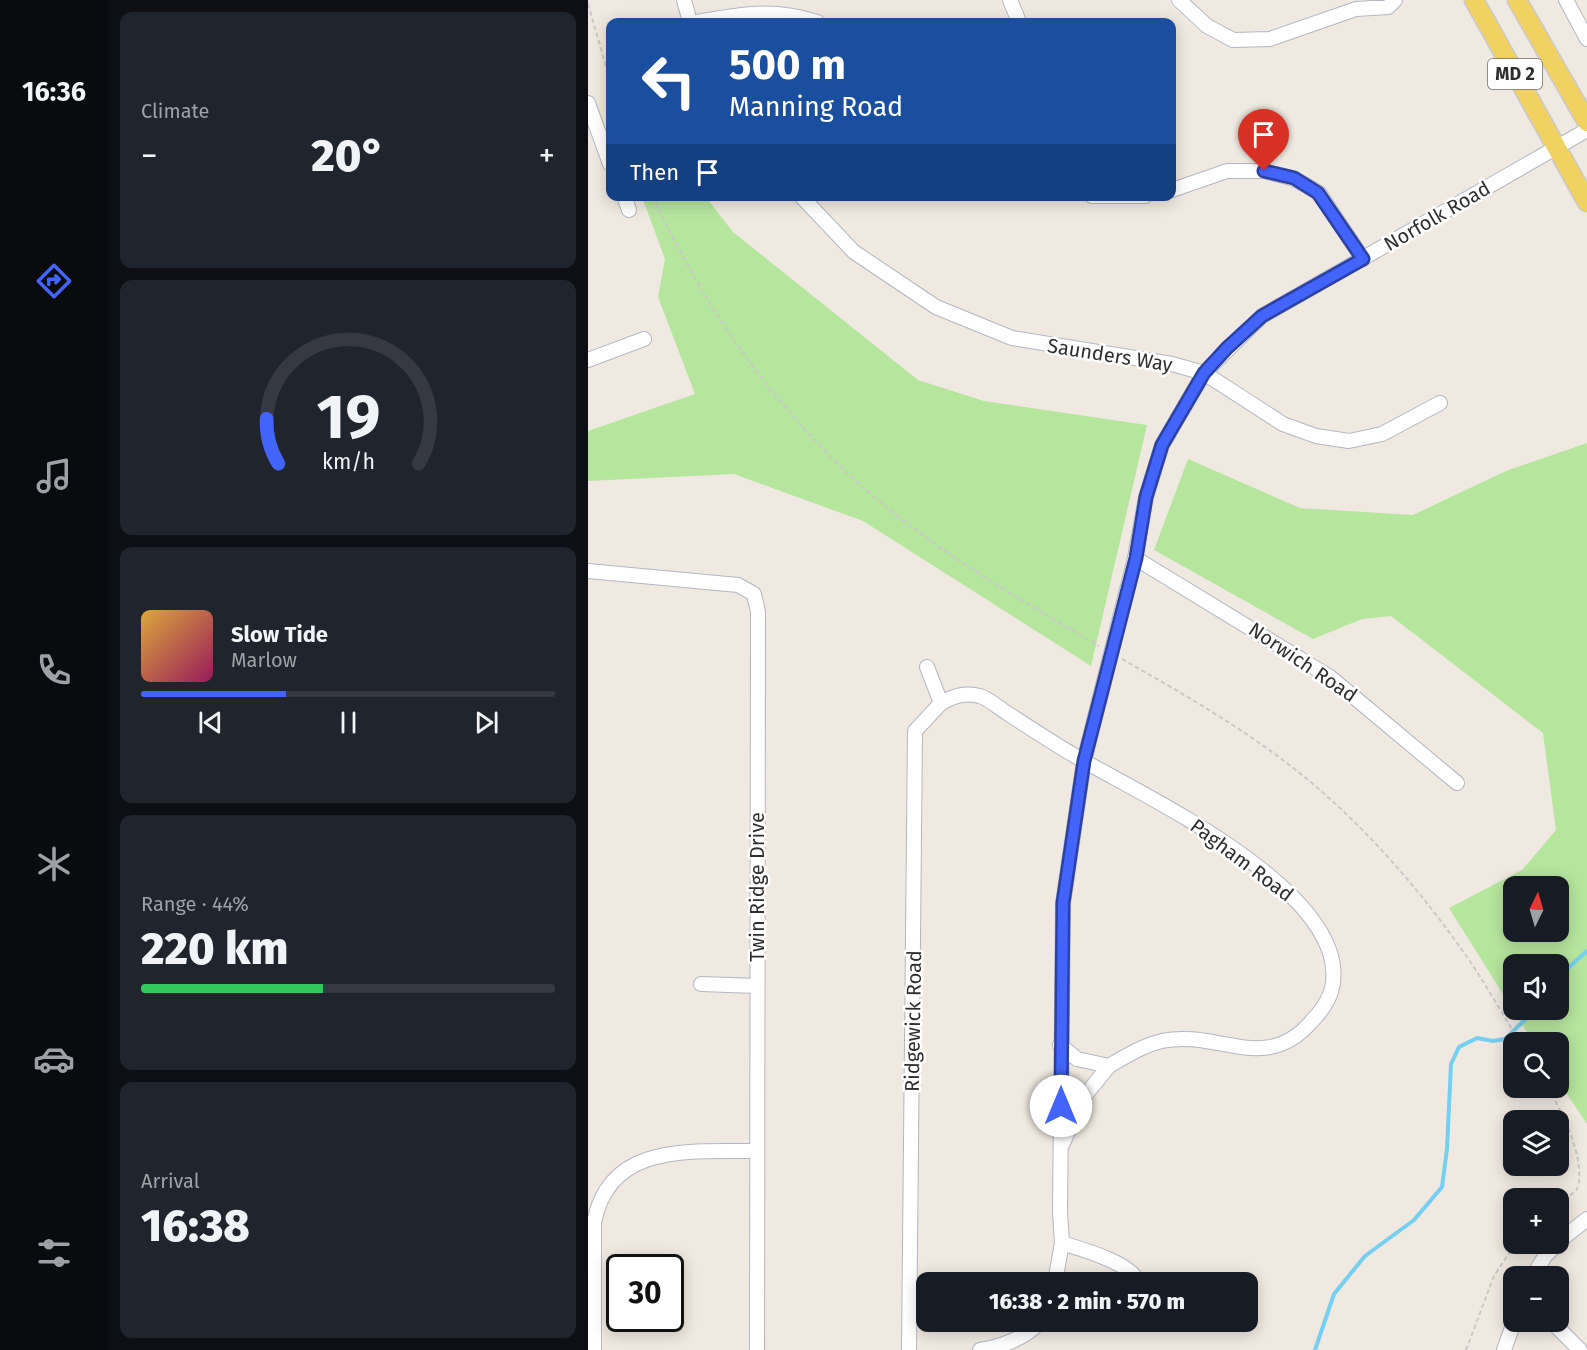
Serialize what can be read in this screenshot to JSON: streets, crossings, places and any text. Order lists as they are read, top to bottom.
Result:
{
  "streets": {
    "main road": ["MD 2"],
    "street": [
      "Norfolk Road",
      "Saunders Way",
      "Norwich Road",
      "Pagham Road",
      "Twin Ridge Drive",
      "Ridgewick Road"
    ]
  },
  "crossings": [
    ["MD 2", "Norfolk Road"],
    ["Norfolk Road", "Saunders Way"],
    ["Norfolk Road", "Norwich Road"],
    ["Norfolk Road", "Pagham Road"]
  ],
  "north": "top",
  "page": {
    "tabs": "16:36",
    "tile": [
      "Climate",
      ["Range · 44%", "220 km"],
      ["Arrival", "16:38"]
    ],
    "turn": ["500 m", "Manning Road"],
    "heat": ["−", "20°", "+"],
    "then": "Then",
    "song": ["Slow Tide", "Marlow"],
    "map_buttons": ["+", "−"],
    "limit": "30",
    "trip": "16:38 · 2 min · 570 m",
    "gauge": ["19", "km/h"]
  }
}
